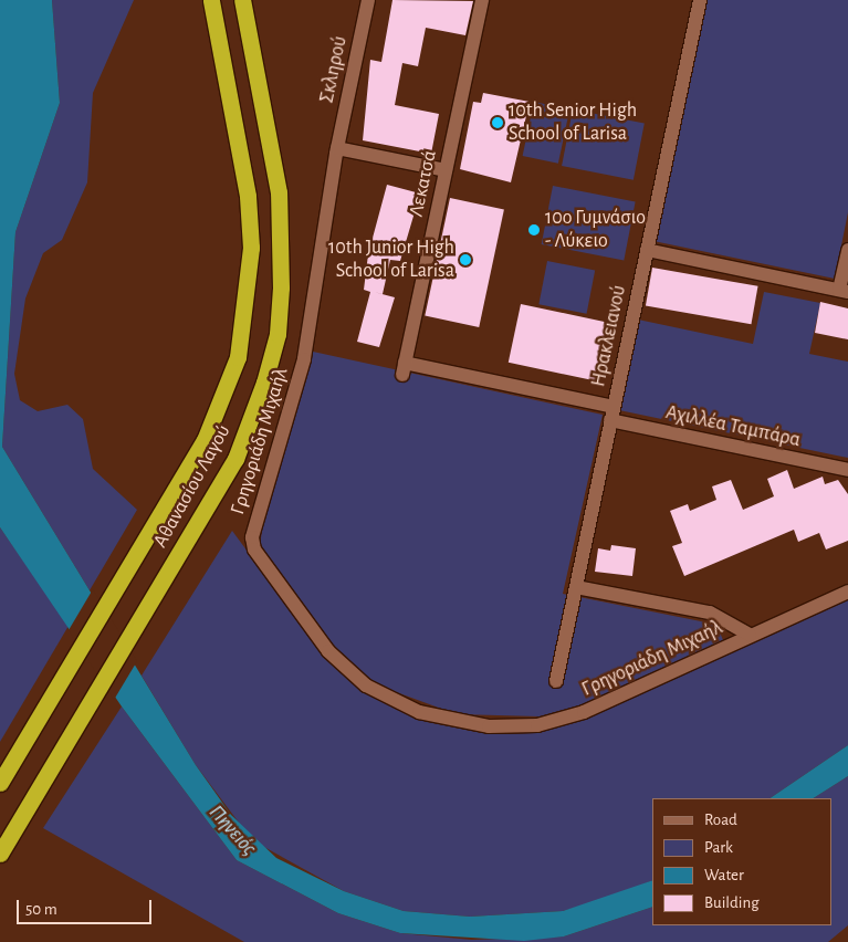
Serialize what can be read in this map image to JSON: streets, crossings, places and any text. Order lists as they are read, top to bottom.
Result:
{
  "streets": {
    "highway": ["Αθανασίου Λαγού"],
    "street": [
      "Σκληρού",
      "Λεκατσά",
      "Ηρακλειανού",
      "Αχιλλέα Ταμπάρα",
      "Γρηγοριάδη Μιχαήλ"
    ]
  },
  "crossings": [
    ["Σκληρού", "Γρηγοριάδη Μιχαήλ"],
    ["Λεκατσά", "Αχιλλέα Ταμπάρα"],
    ["Ηρακλειανού", "Αχιλλέα Ταμπάρα"]
  ],
  "water": ["Πηνειός"],
  "places": ["10th Senior High School of Larisa", "10ο Γυμνάσιο - Λύκειο", "10th Junior High School of Larisa"],
  "legend": [
    "Road",
    "Park",
    "Water",
    "Building"
  ],
  "scale_bar": "50 m"
}
